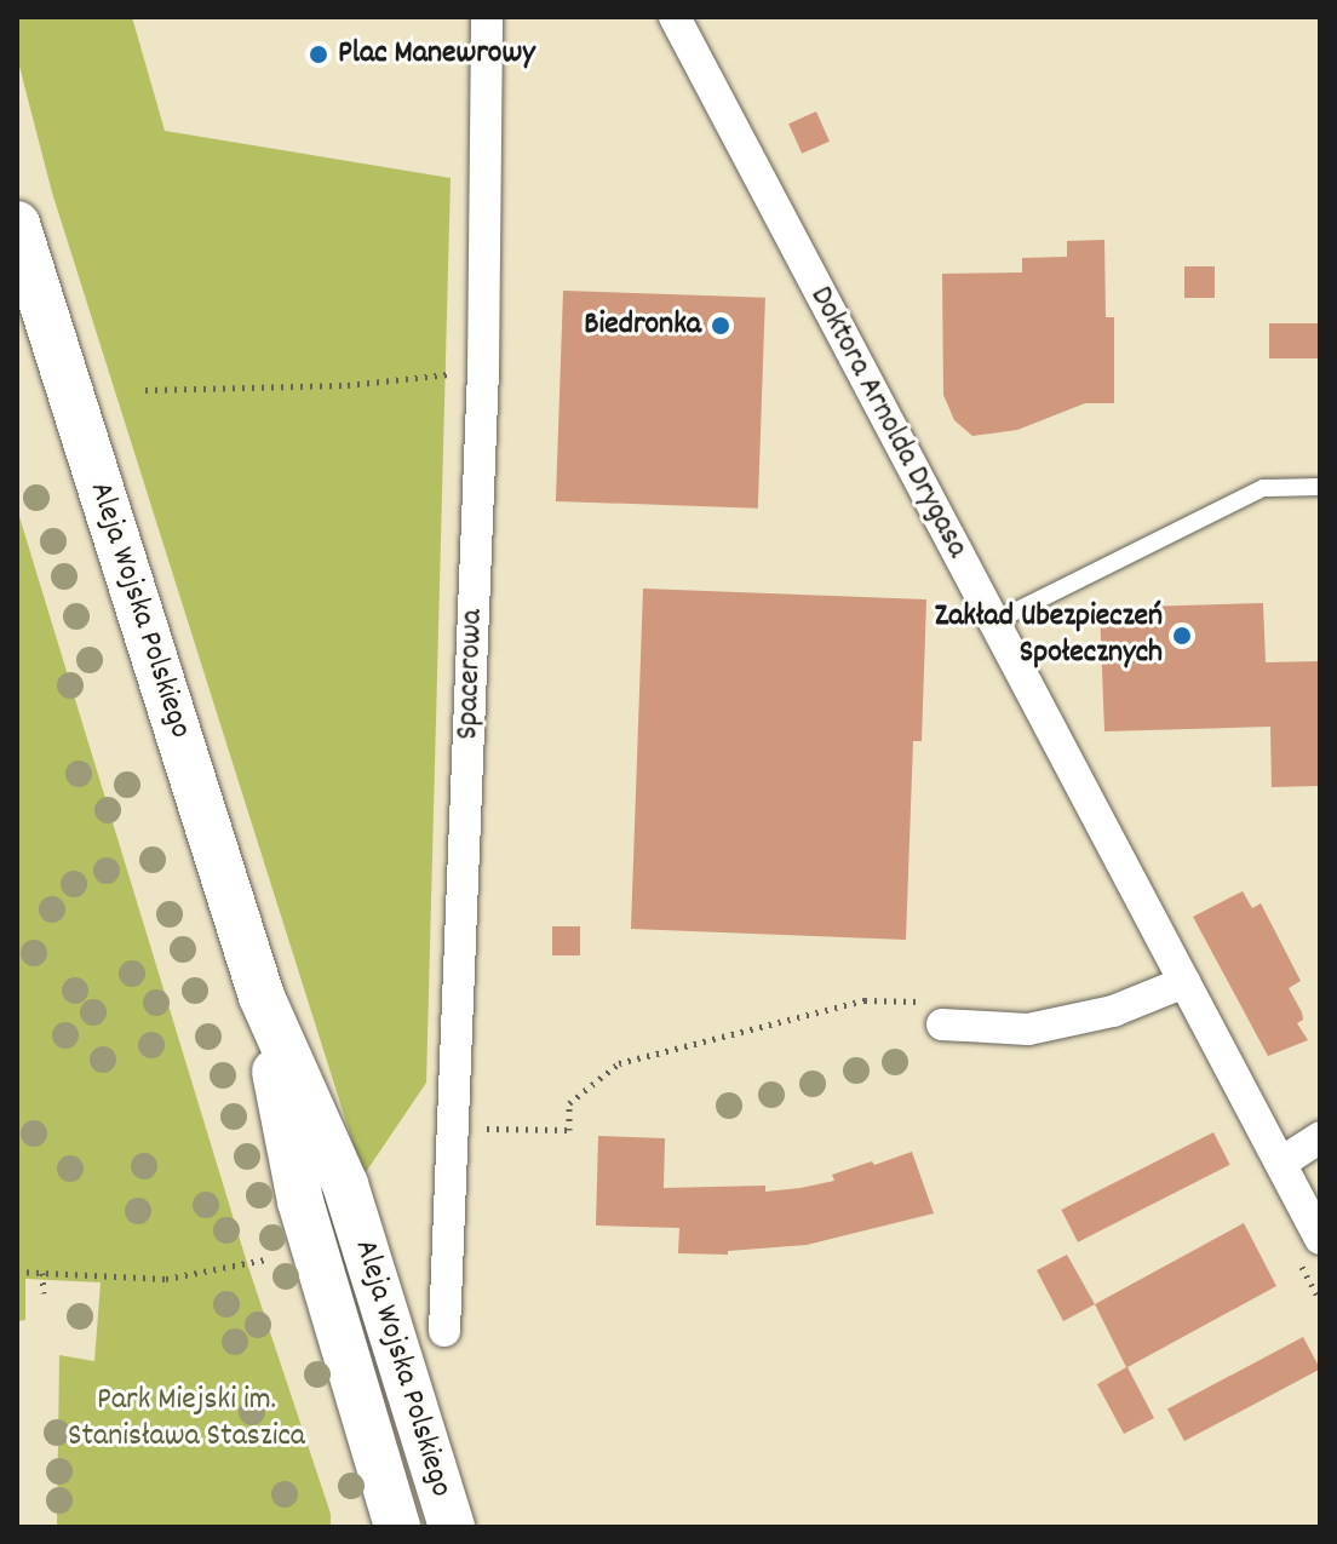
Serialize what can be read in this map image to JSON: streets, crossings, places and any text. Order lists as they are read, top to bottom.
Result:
{
  "streets": {
    "main road": ["Aleja Wojska Polskiego"],
    "street": ["Doktora Arnolda Drygasa", "Spacerowa"]
  },
  "parks": ["Park Miejski im. Stanisława Staszica"],
  "places": ["Plac Manewrowy", "Biedronka", "Zakład Ubezpieczeń Społecznych"]
}
